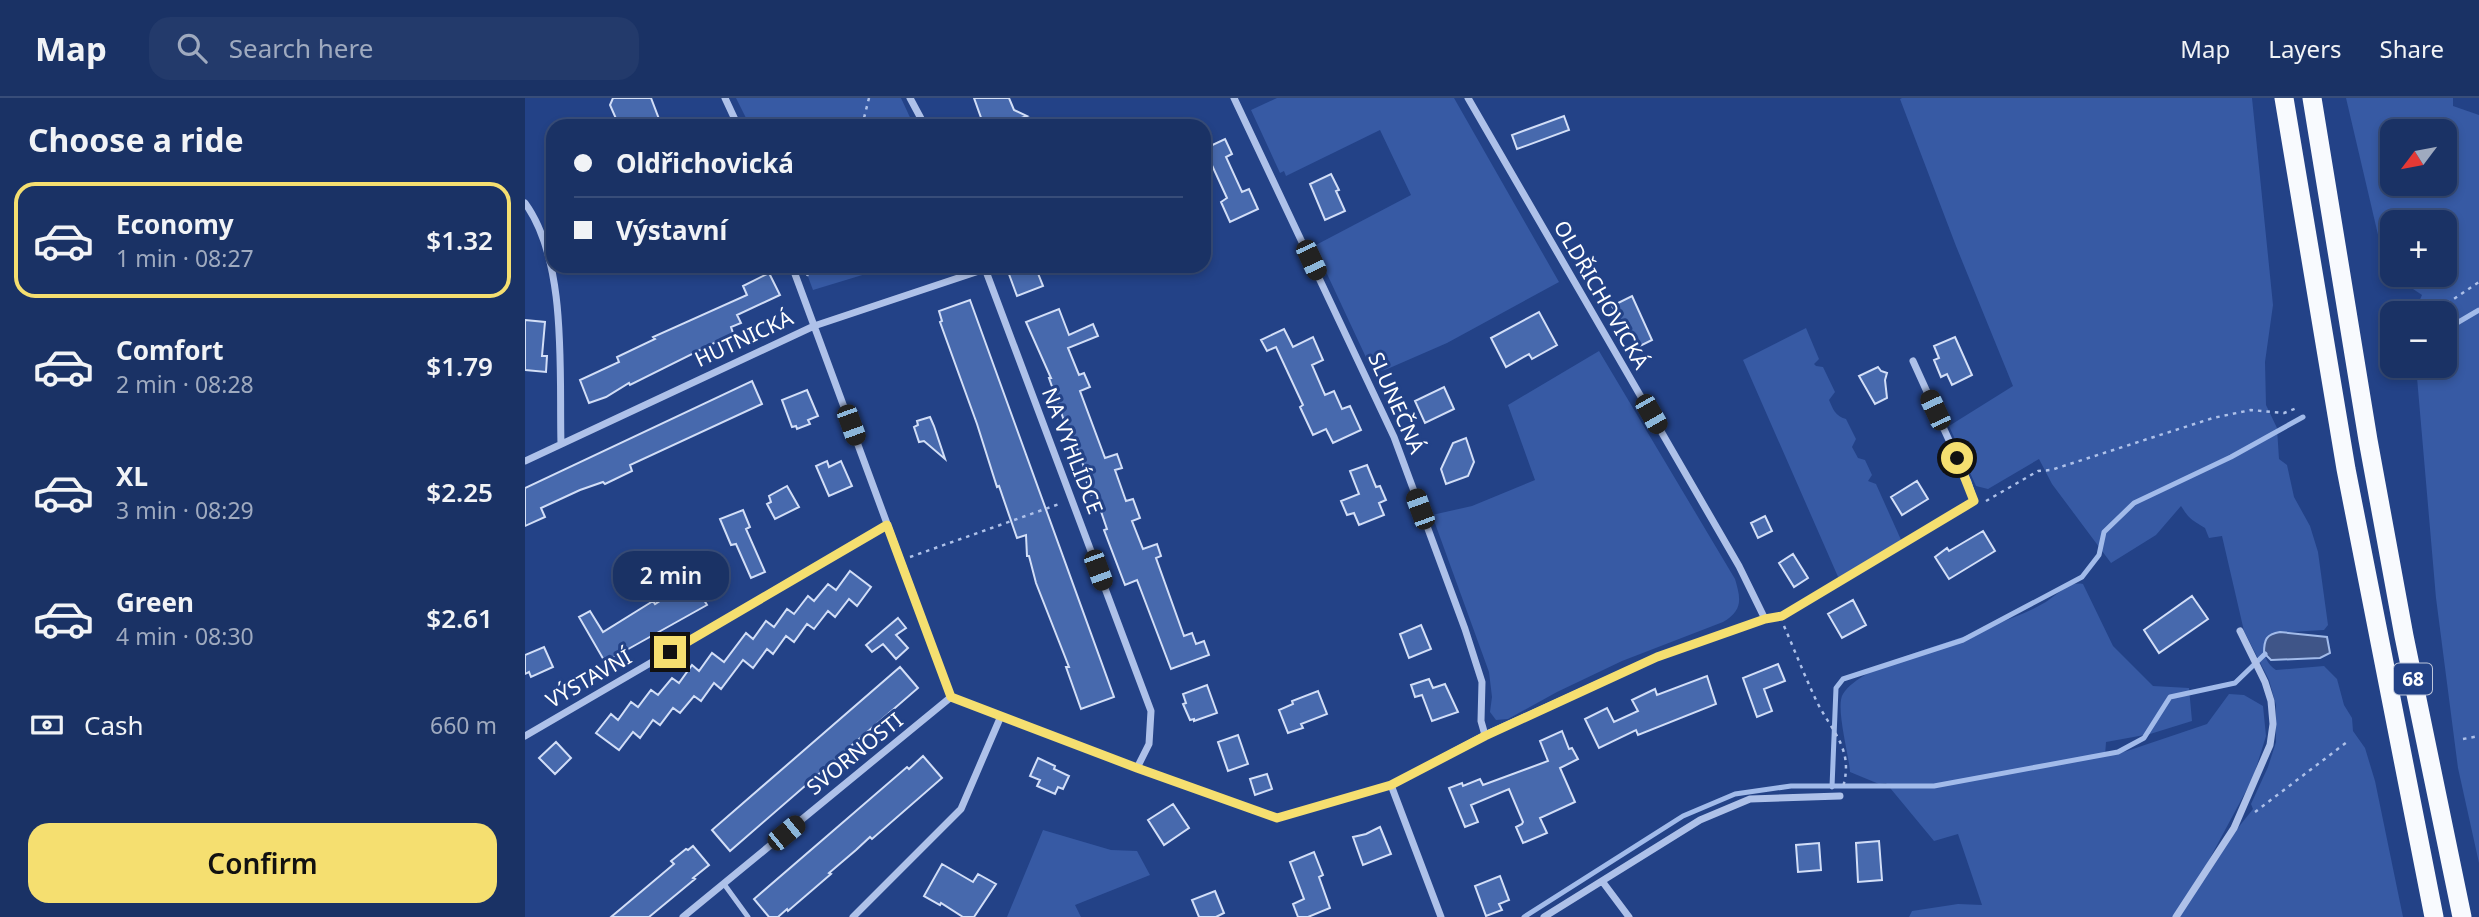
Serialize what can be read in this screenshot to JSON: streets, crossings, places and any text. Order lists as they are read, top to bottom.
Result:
{
  "streets": {
    "highway": ["68"],
    "street": [
      "OLDŘICHOVICKÁ",
      "HUTNICKÁ",
      "SLUNEČNÁ",
      "NA VYHLÍDCE",
      "VÝSTAVNÍ",
      "SVORNOSTI"
    ]
  },
  "north": "bottom left",
  "page": {
    "header": "Map",
    "search": "Search here",
    "nav": ["Map", "Layers", "Share"],
    "heading": "Choose a ride",
    "map_buttons": ["+", "−"],
    "banner": ["Oldřichovická", "Výstavní"],
    "list": [
      {
        "name": "Economy",
        "note": "1 min · 08:27",
        "value": "$1.32"
      },
      {
        "name": "Comfort",
        "note": "2 min · 08:28",
        "value": "$1.79"
      },
      {
        "name": "XL",
        "note": "3 min · 08:29",
        "value": "$2.25"
      },
      {
        "name": "Green",
        "note": "4 min · 08:30",
        "value": "$2.61"
      }
    ],
    "bubble": "2 min",
    "pay": ["Cash", "660 m"],
    "buttons": "Confirm"
  }
}
